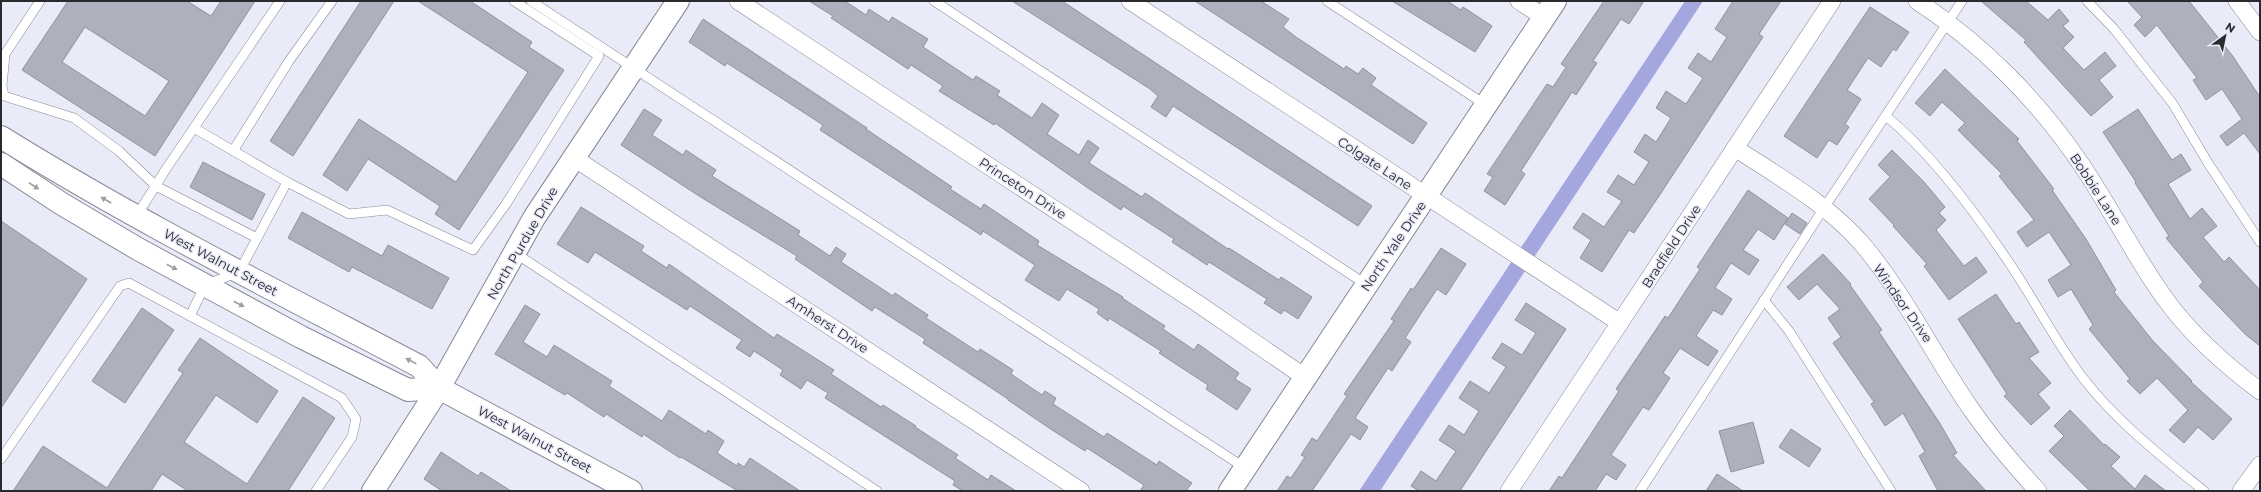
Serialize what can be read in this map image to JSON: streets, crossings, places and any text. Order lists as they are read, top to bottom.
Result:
{
  "streets": {
    "main road": ["North Purdue Drive", "North Yale Drive", "West Walnut Street"],
    "street": [
      "Colgate Lane",
      "Princeton Drive",
      "Bobbie Lane",
      "Bradfield Drive",
      "Windsor Drive",
      "Amherst Drive"
    ]
  },
  "crossings": [
    ["Colgate Lane", "North Yale Drive"],
    ["Colgate Lane", "Bradfield Drive"],
    ["Princeton Drive", "North Yale Drive"],
    ["North Purdue Drive", "West Walnut Street"],
    ["North Purdue Drive", "Amherst Drive"],
    ["Bradfield Drive", "Windsor Drive"]
  ],
  "north": "top right"
}
